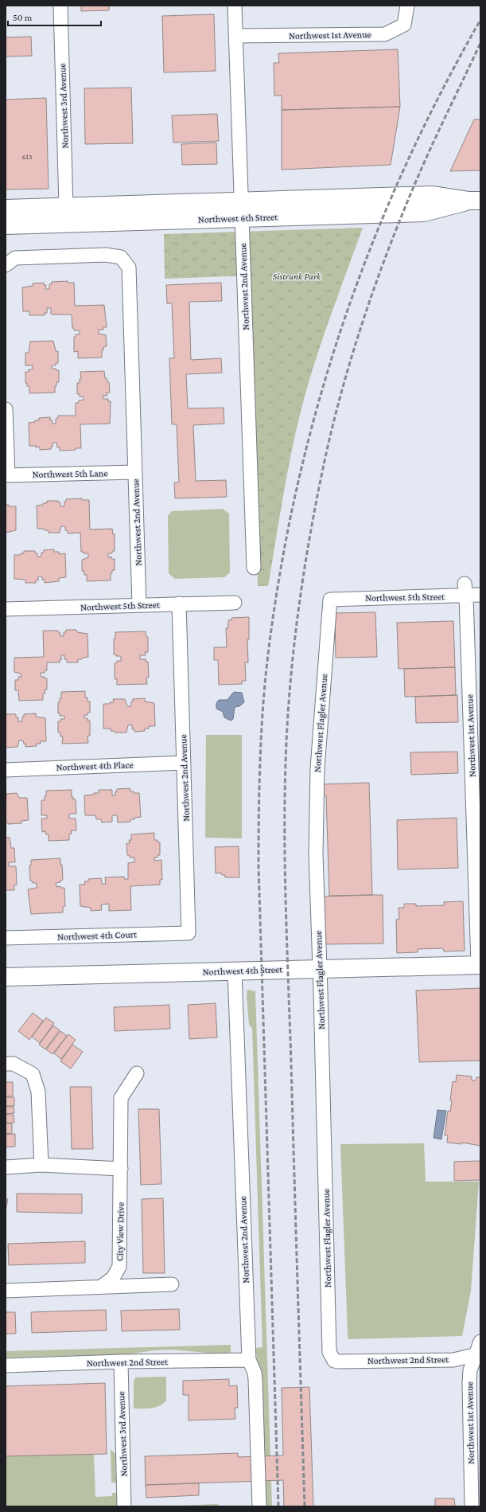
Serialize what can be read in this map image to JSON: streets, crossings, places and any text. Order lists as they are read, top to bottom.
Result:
{
  "streets": {
    "street": [
      "Northwest 1st Avenue",
      "Northwest 3rd Avenue",
      "Northwest 6th Street",
      "Northwest 2nd Avenue",
      "Northwest 5th Lane",
      "Northwest 5th Street",
      "Northwest Flagler Avenue",
      "Northwest 4th Place",
      "Northwest 4th Court",
      "Northwest 4th Street",
      "City View Drive",
      "Northwest 2nd Street"
    ]
  },
  "crossings": [
    ["Northwest 1st Avenue", "Northwest 2nd Avenue"],
    ["Northwest 1st Avenue", "Northwest 5th Street"],
    ["Northwest 1st Avenue", "Northwest 4th Street"],
    ["Northwest 1st Avenue", "Northwest 2nd Street"],
    ["Northwest 3rd Avenue", "Northwest 6th Street"],
    ["Northwest 3rd Avenue", "Northwest 2nd Street"],
    ["Northwest 6th Street", "Northwest 2nd Avenue"],
    ["Northwest 2nd Avenue", "Northwest 5th Lane"],
    ["Northwest 2nd Avenue", "Northwest 5th Street"],
    ["Northwest 2nd Avenue", "Northwest 4th Place"],
    ["Northwest 2nd Avenue", "Northwest 4th Court"],
    ["Northwest 2nd Avenue", "Northwest 4th Street"],
    ["Northwest 2nd Avenue", "Northwest 2nd Street"],
    ["Northwest 5th Street", "Northwest Flagler Avenue"],
    ["Northwest Flagler Avenue", "Northwest 4th Street"],
    ["Northwest Flagler Avenue", "Northwest 2nd Street"]
  ],
  "parks": ["Sistrunk Park"],
  "house_numbers": ["613"],
  "scale_bar": "50 m"
}
